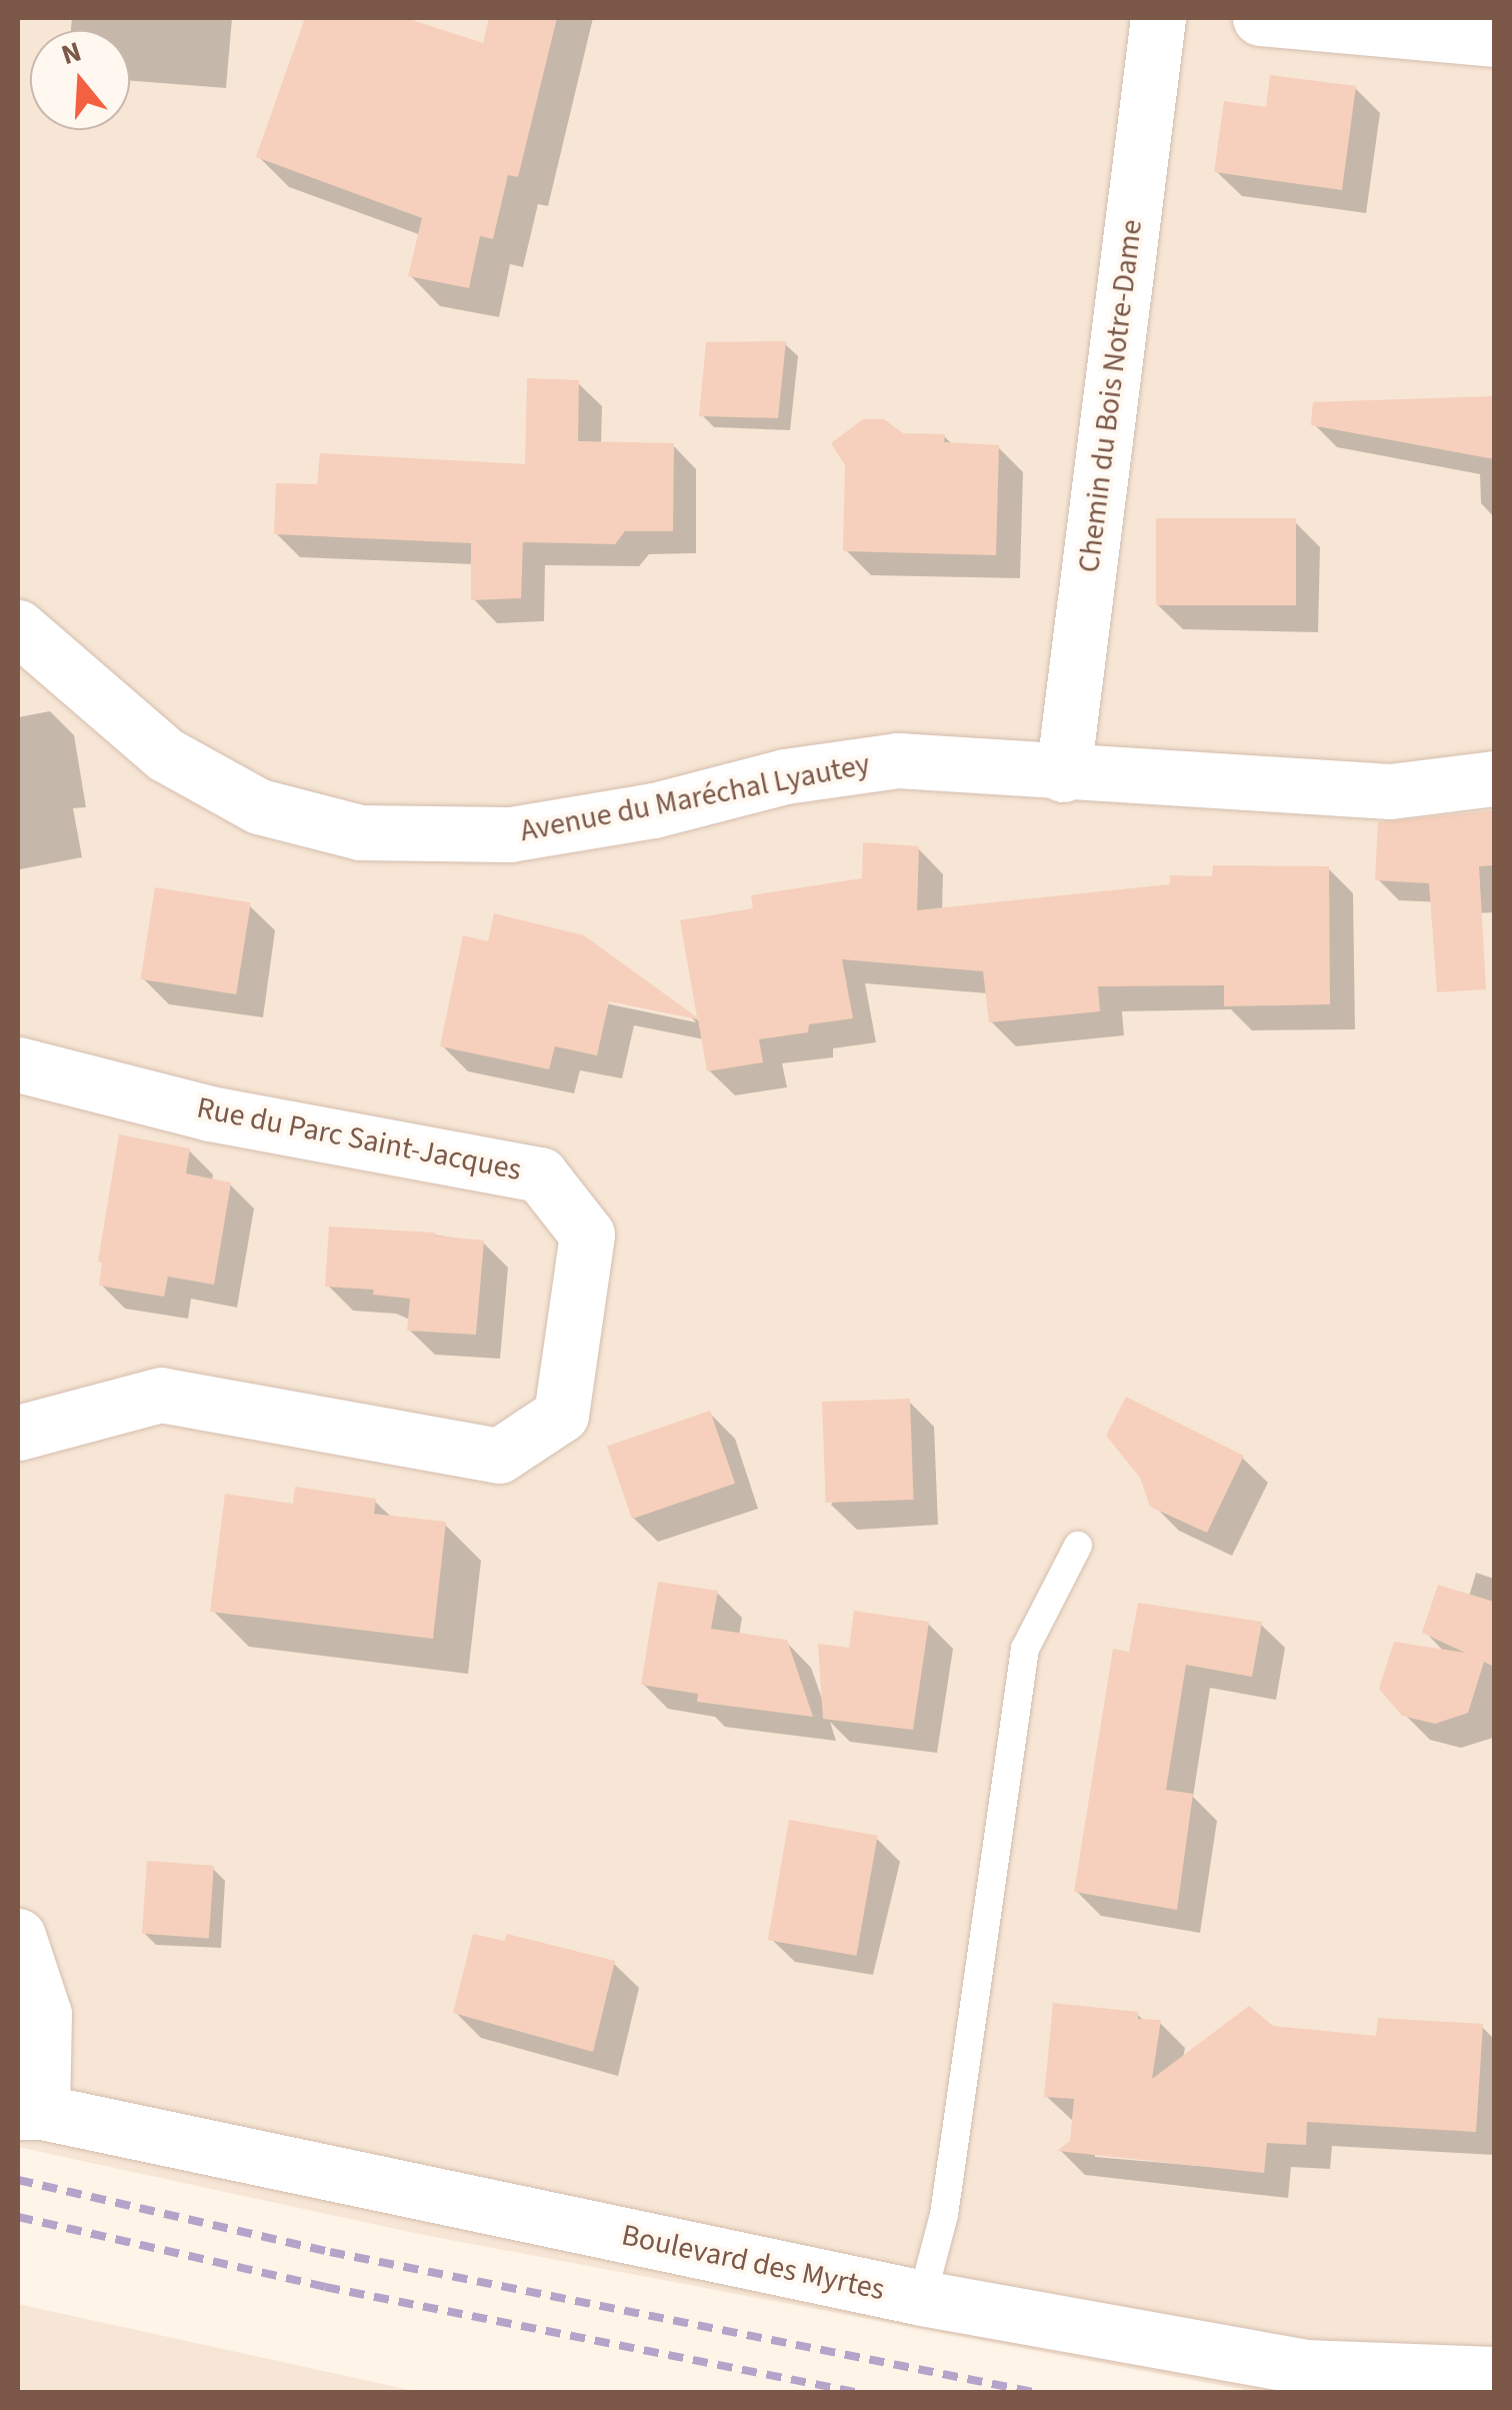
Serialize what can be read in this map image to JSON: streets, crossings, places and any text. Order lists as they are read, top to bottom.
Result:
{
  "streets": {
    "street": [
      "Chemin du Bois Notre-Dame",
      "Avenue du Maréchal Lyautey",
      "Rue du Parc Saint-Jacques",
      "Boulevard des Myrtes"
    ]
  },
  "crossings": [
    ["Chemin du Bois Notre-Dame", "Avenue du Maréchal Lyautey"]
  ],
  "north": "top"
}
